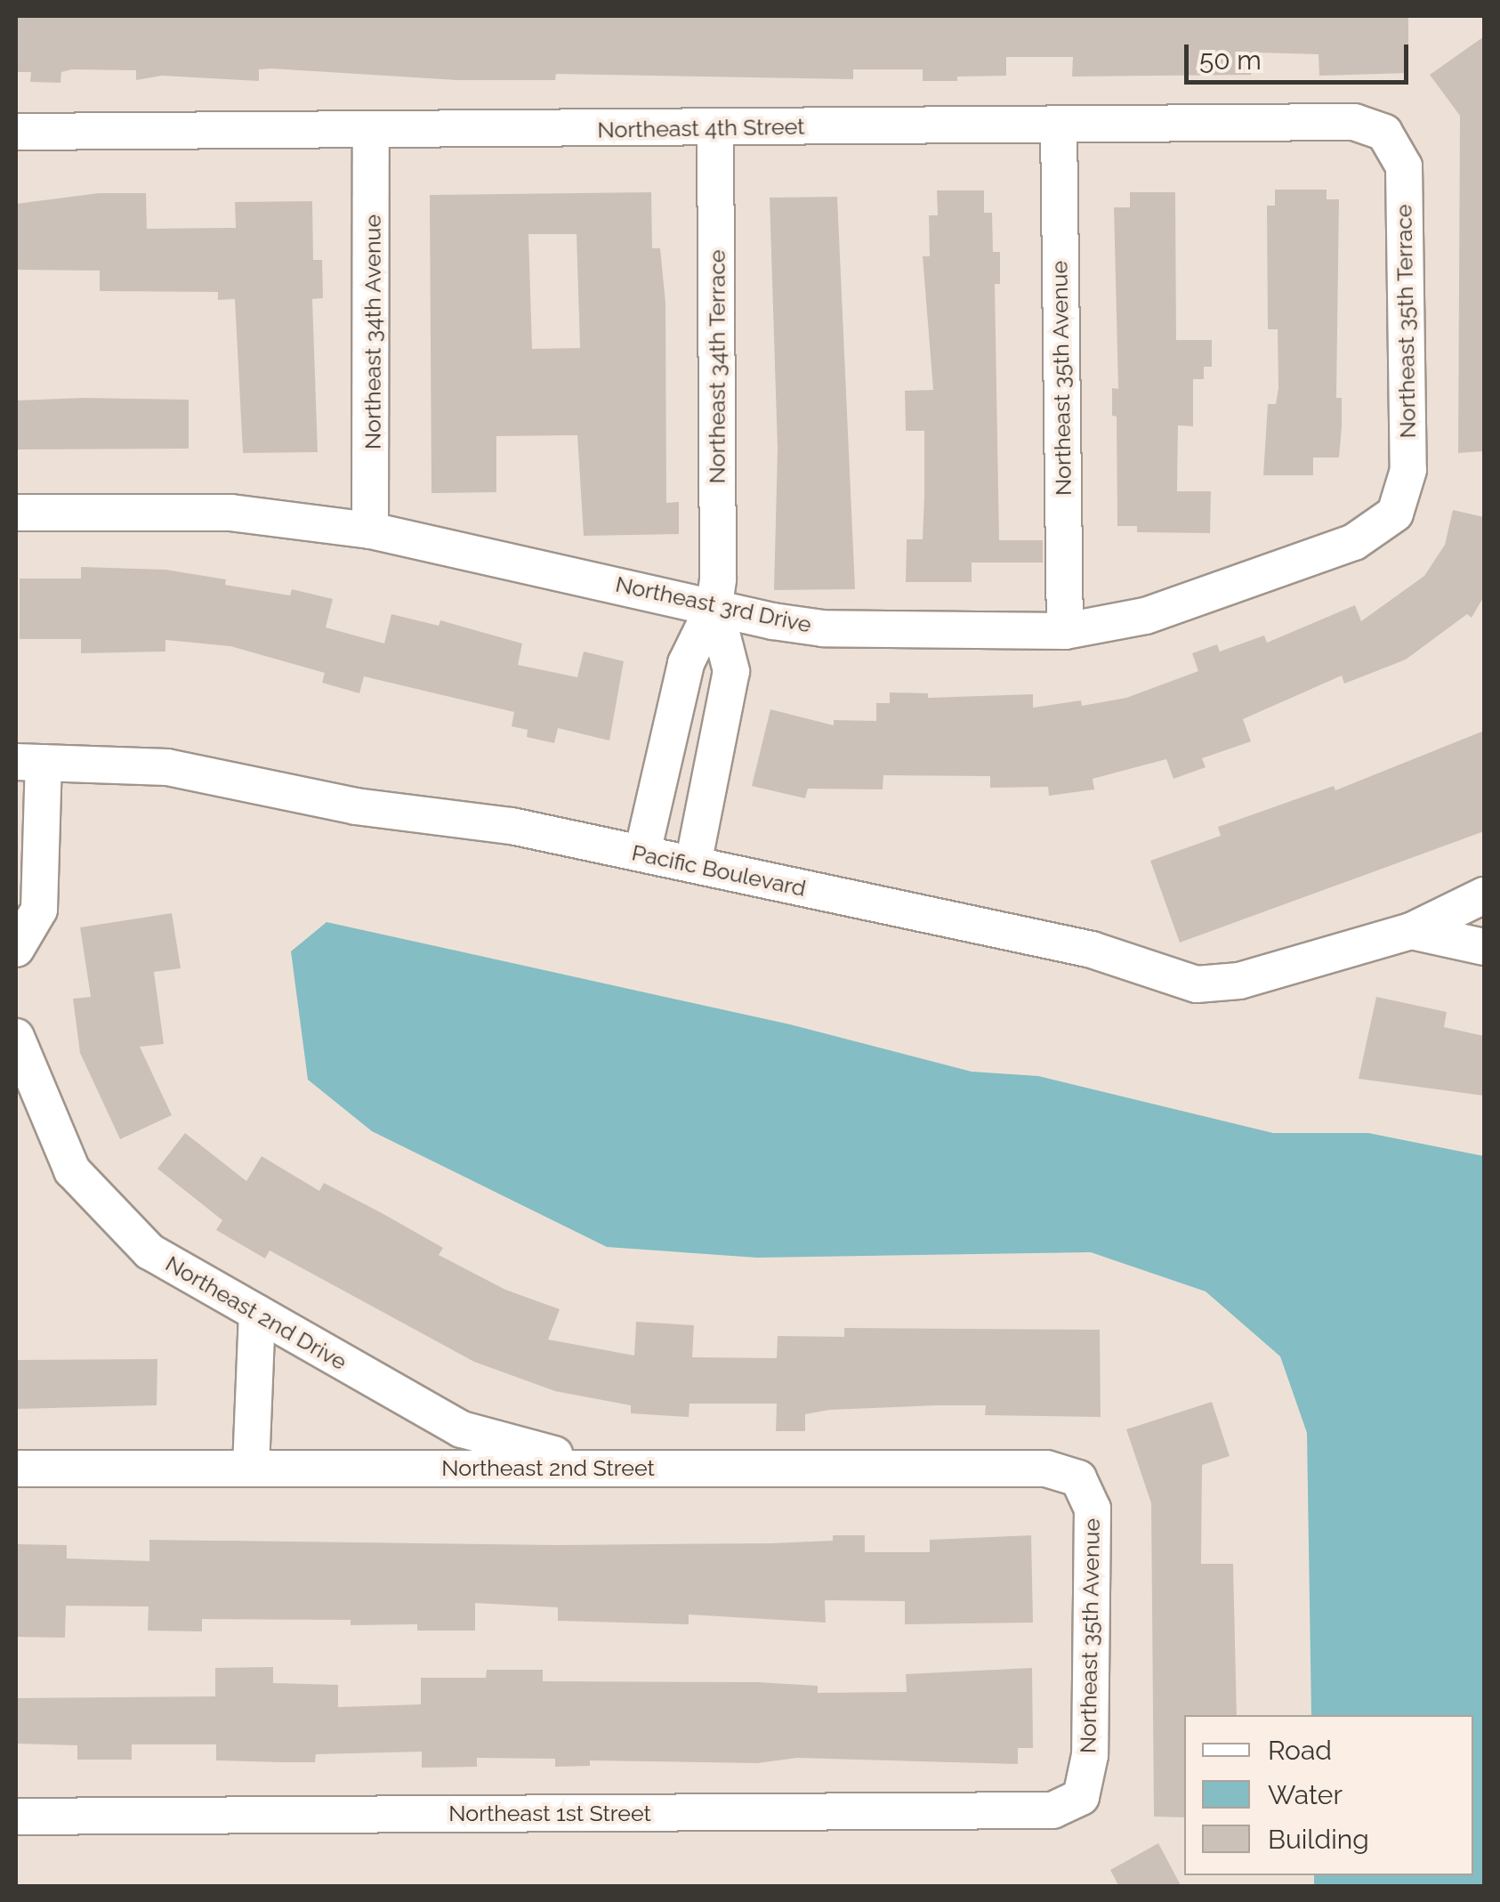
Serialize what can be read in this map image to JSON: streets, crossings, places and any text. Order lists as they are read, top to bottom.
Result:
{
  "streets": {
    "street": [
      "Northeast 4th Street",
      "Northeast 35th Terrace",
      "Northeast 34th Avenue",
      "Northeast 34th Terrace",
      "Northeast 35th Avenue",
      "Northeast 3rd Drive",
      "Pacific Boulevard",
      "Northeast 2nd Drive",
      "Northeast 2nd Street",
      "Northeast 1st Street"
    ]
  },
  "crossings": [
    ["Northeast 4th Street", "Northeast 35th Terrace"],
    ["Northeast 4th Street", "Northeast 34th Avenue"],
    ["Northeast 4th Street", "Northeast 34th Terrace"],
    ["Northeast 4th Street", "Northeast 35th Avenue"],
    ["Northeast 35th Terrace", "Northeast 3rd Drive"],
    ["Northeast 34th Avenue", "Northeast 3rd Drive"],
    ["Northeast 34th Terrace", "Northeast 3rd Drive"],
    ["Northeast 34th Terrace", "Pacific Boulevard"],
    ["Northeast 35th Avenue", "Northeast 3rd Drive"],
    ["Northeast 35th Avenue", "Northeast 2nd Street"],
    ["Northeast 35th Avenue", "Northeast 1st Street"],
    ["Northeast 2nd Drive", "Northeast 2nd Street"]
  ],
  "legend": ["Road", "Water", "Building"],
  "scale_bar": "50 m"
}
